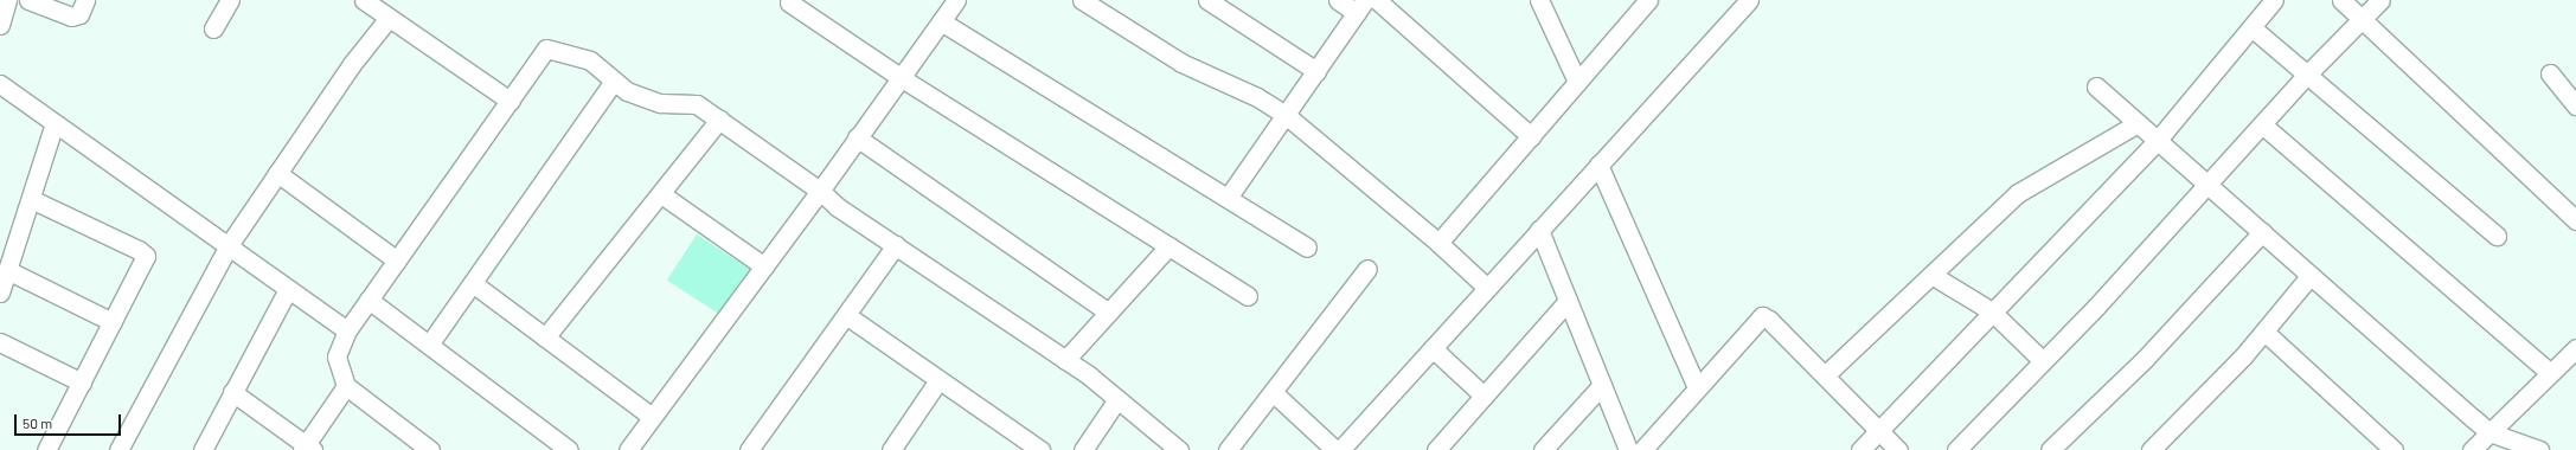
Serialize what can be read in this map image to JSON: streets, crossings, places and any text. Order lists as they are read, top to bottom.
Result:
{
  "scale_bar": "50 m"
}
